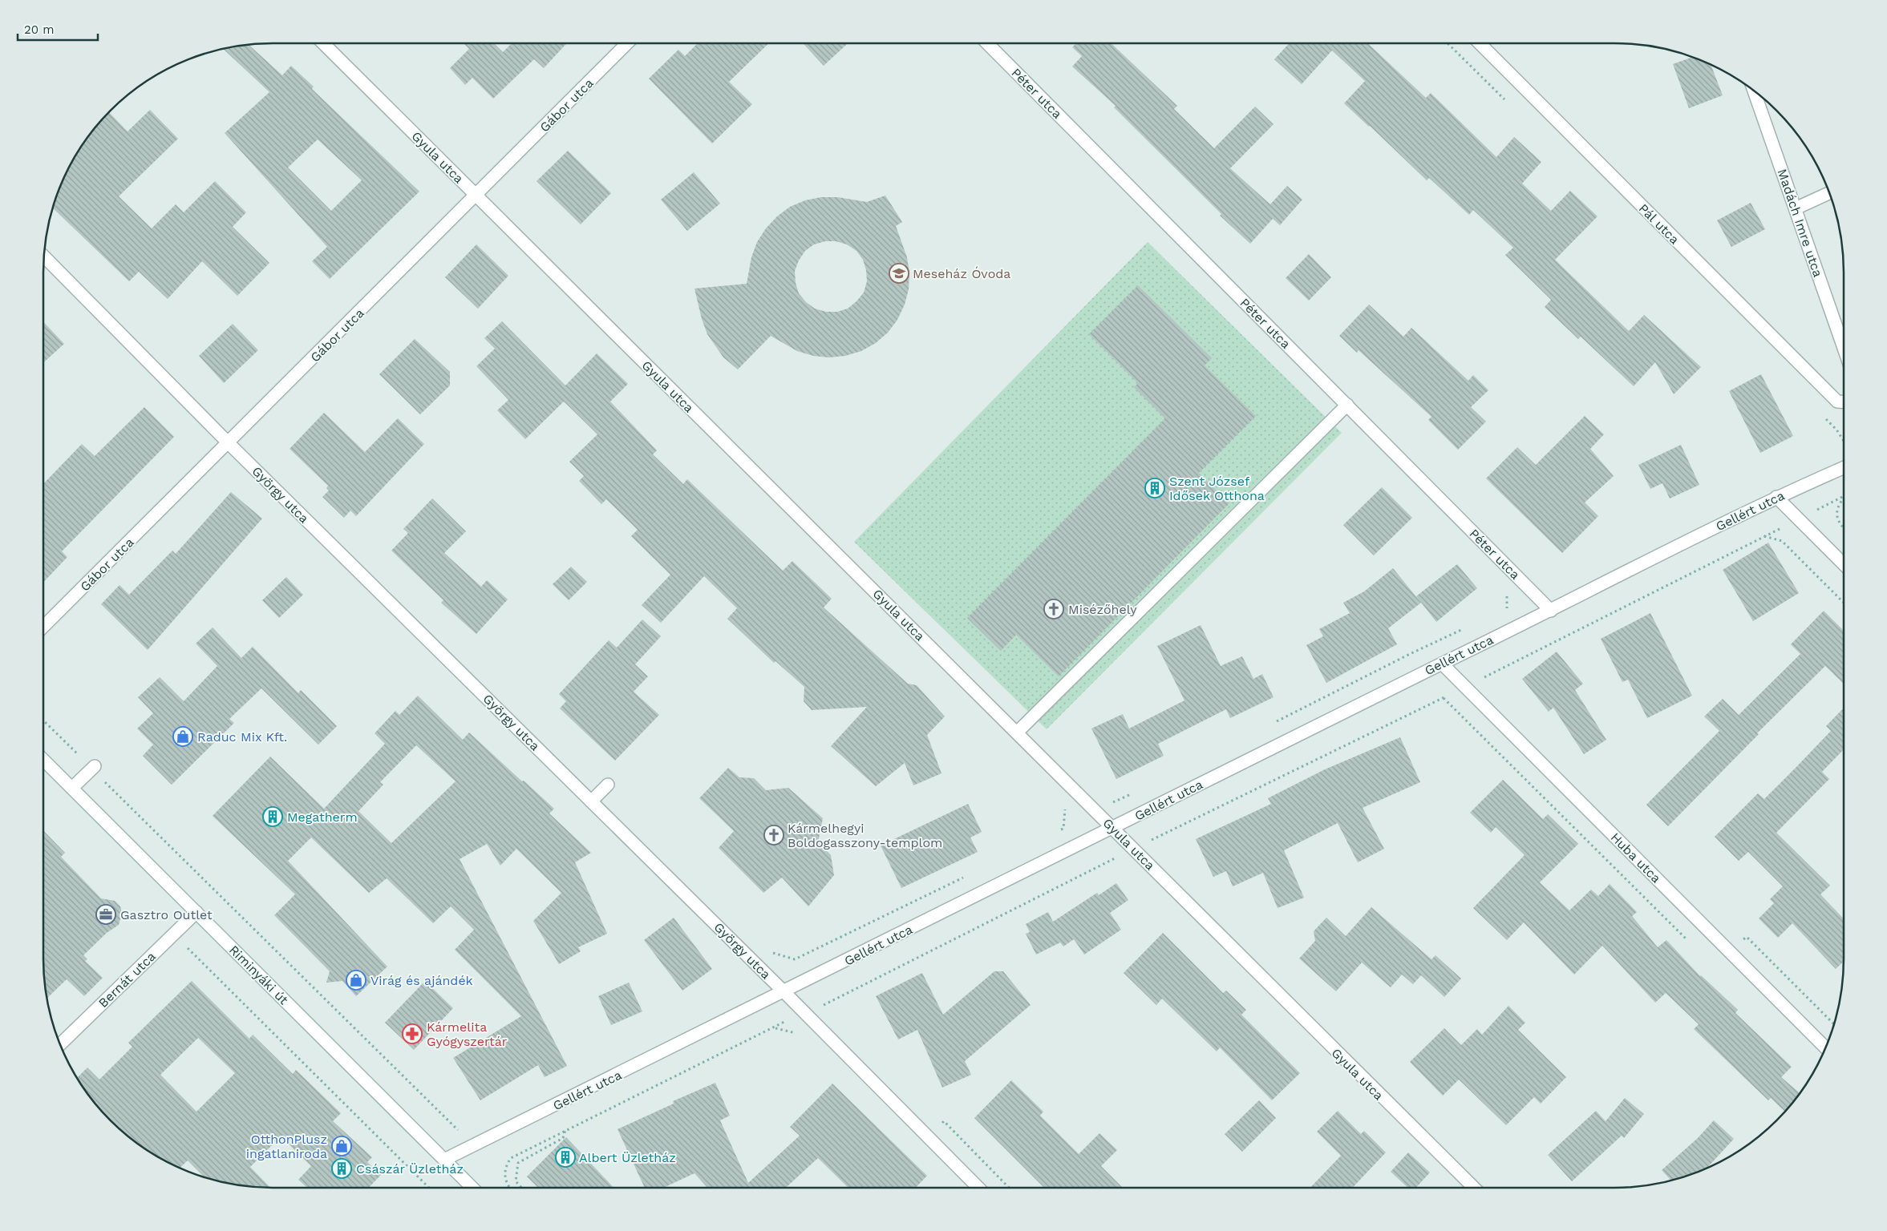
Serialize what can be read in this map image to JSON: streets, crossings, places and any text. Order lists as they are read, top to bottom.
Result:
{
  "streets": {
    "street": [
      "Péter utca",
      "Gábor utca",
      "Gyula utca",
      "Madách Imre utca",
      "Pál utca",
      "György utca",
      "Gellért utca",
      "Huba utca",
      "Riminyáki út",
      "Bernát utca"
    ]
  },
  "crossings": [
    ["Péter utca", "Gellért utca"],
    ["Gábor utca", "Gyula utca"],
    ["Gábor utca", "György utca"],
    ["Gyula utca", "Gellért utca"],
    ["György utca", "Gellért utca"],
    ["Gellért utca", "Huba utca"],
    ["Gellért utca", "Riminyáki út"],
    ["Riminyáki út", "Bernát utca"]
  ],
  "places": {
    "school or university": ["Meseház Óvoda"],
    "building": [
      "Szent József Idősek Otthona",
      "Megatherm",
      "Albert Üzletház",
      "Császár Üzletház"
    ],
    "church": ["Misézőhely", "Kármelhegyi Boldogasszony-templom"],
    "shop": ["Raduc Mix Kft.", "Virág és ajándék", "OtthonPlusz ingatlaniroda"],
    "office": ["Gasztro Outlet"],
    "pharmacy": ["Kármelita Gyógyszertár"]
  },
  "scale_bar": "20 m"
}
